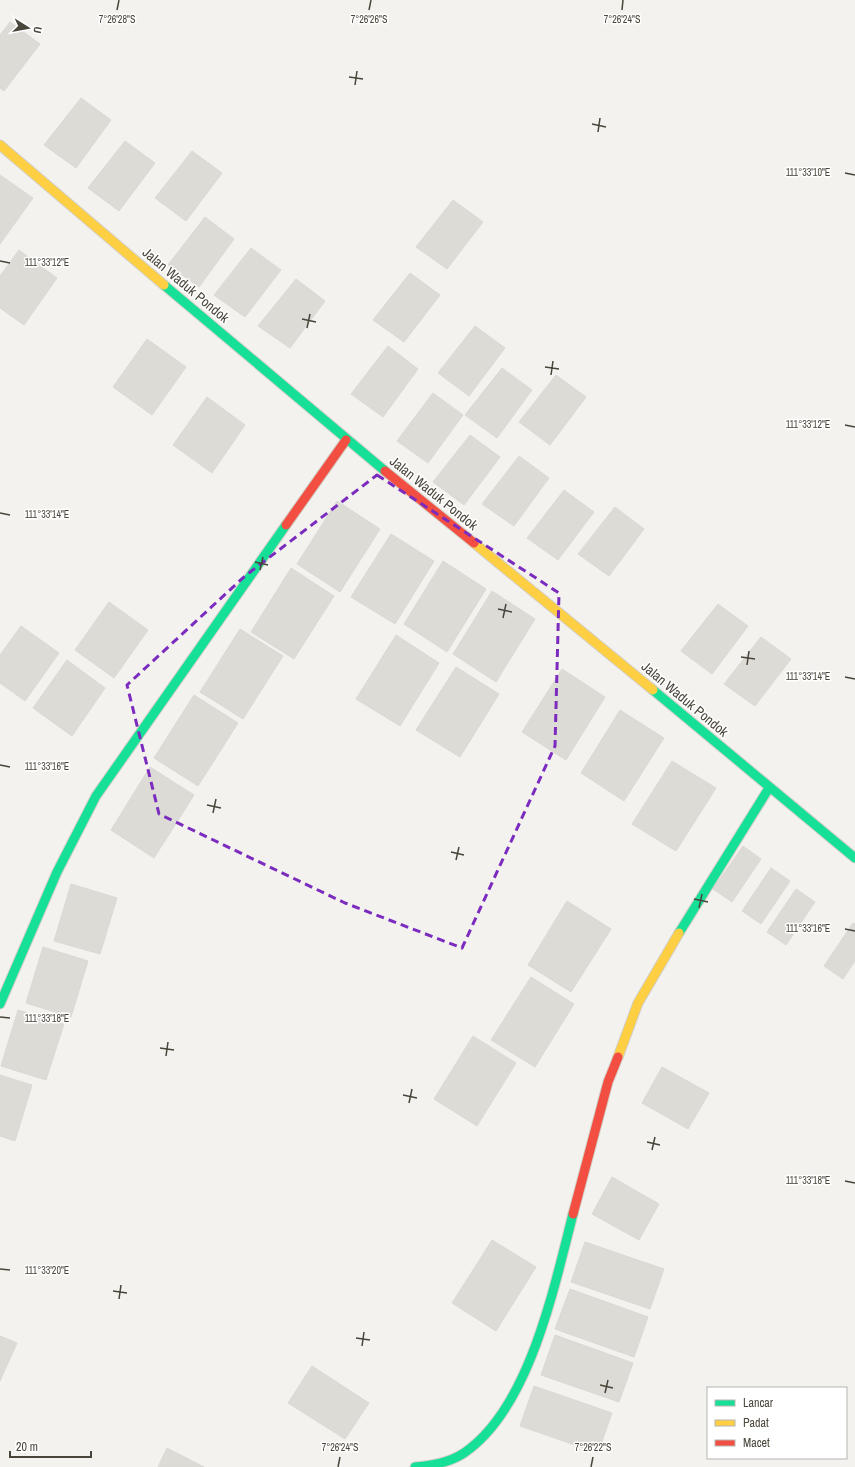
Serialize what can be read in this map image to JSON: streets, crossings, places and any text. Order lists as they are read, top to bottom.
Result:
{
  "streets": {
    "street": ["Jalan Waduk Pondok"]
  },
  "legend": ["Lancar", "Padat", "Macet"],
  "scale_bar": "20 m",
  "north": "right",
  "coordinates": [
    "7°26'28\"S",
    "7°26'26\"S",
    "7°26'24\"S",
    "111°33'10\"E",
    "111°33'12\"E",
    "111°33'14\"E",
    "111°33'16\"E",
    "111°33'18\"E",
    "111°33'20\"E",
    "7°26'22\"S"
  ]
}
